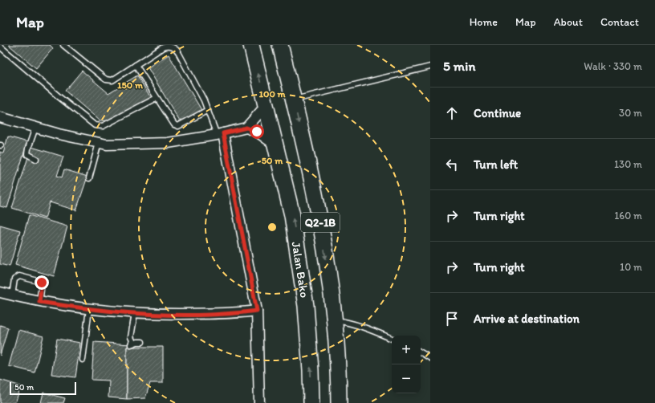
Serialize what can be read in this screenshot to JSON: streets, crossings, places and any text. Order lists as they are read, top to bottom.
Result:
{
  "streets": {
    "main road": ["Q2-1B", "Jalan Bako"]
  },
  "scale_bar": "50 m",
  "page": {
    "header": "Map",
    "nav": [
      "Home",
      "Map",
      "About",
      "Contact"
    ],
    "heading": ["5 min", "Walk · 330 m"],
    "list": [
      ["Continue", "30 m"],
      ["Turn left", "130 m"],
      ["Turn right", "160 m"],
      ["Turn right", "10 m"],
      "Arrive at destination"
    ],
    "map_buttons": ["+", "−"],
    "scale": "50 m"
  },
  "rings": ["150 m", "100 m", "50 m"]
}
